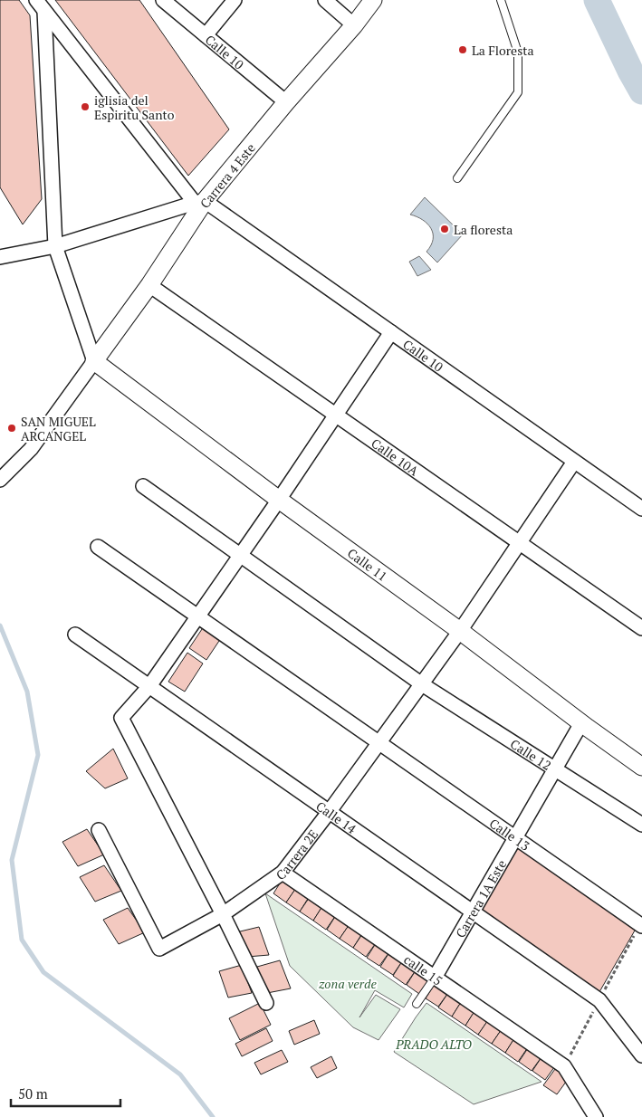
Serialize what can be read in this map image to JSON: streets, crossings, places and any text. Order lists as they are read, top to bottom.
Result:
{
  "streets": {
    "street": [
      "Calle 10",
      "Carrera 4 Este",
      "Calle 10A",
      "Calle 11",
      "Calle 12",
      "Calle 14",
      "Calle 13",
      "Carrera 2E",
      "Carrera 1A Este",
      "calle 15"
    ]
  },
  "crossings": [
    ["Calle 10", "Carrera 4 Este"],
    ["Calle 10", "Carrera 2E"],
    ["Carrera 4 Este", "Calle 10A"],
    ["Carrera 4 Este", "Calle 11"],
    ["Calle 10A", "Carrera 2E"],
    ["Calle 11", "Carrera 2E"],
    ["Calle 11", "Carrera 1A Este"],
    ["Calle 12", "Carrera 2E"],
    ["Calle 12", "Carrera 1A Este"],
    ["Calle 14", "Carrera 2E"],
    ["Calle 14", "Carrera 1A Este"],
    ["Calle 13", "Carrera 2E"],
    ["Calle 13", "Carrera 1A Este"],
    ["Carrera 2E", "calle 15"],
    ["Carrera 1A Este", "calle 15"]
  ],
  "parks": ["zona verde", "PRADO ALTO"],
  "places": [
    "La Floresta",
    "iglisia del Espiritu Santo",
    "La floresta",
    "SAN MIGUEL ARCANGEL"
  ],
  "scale_bar": "50 m"
}
